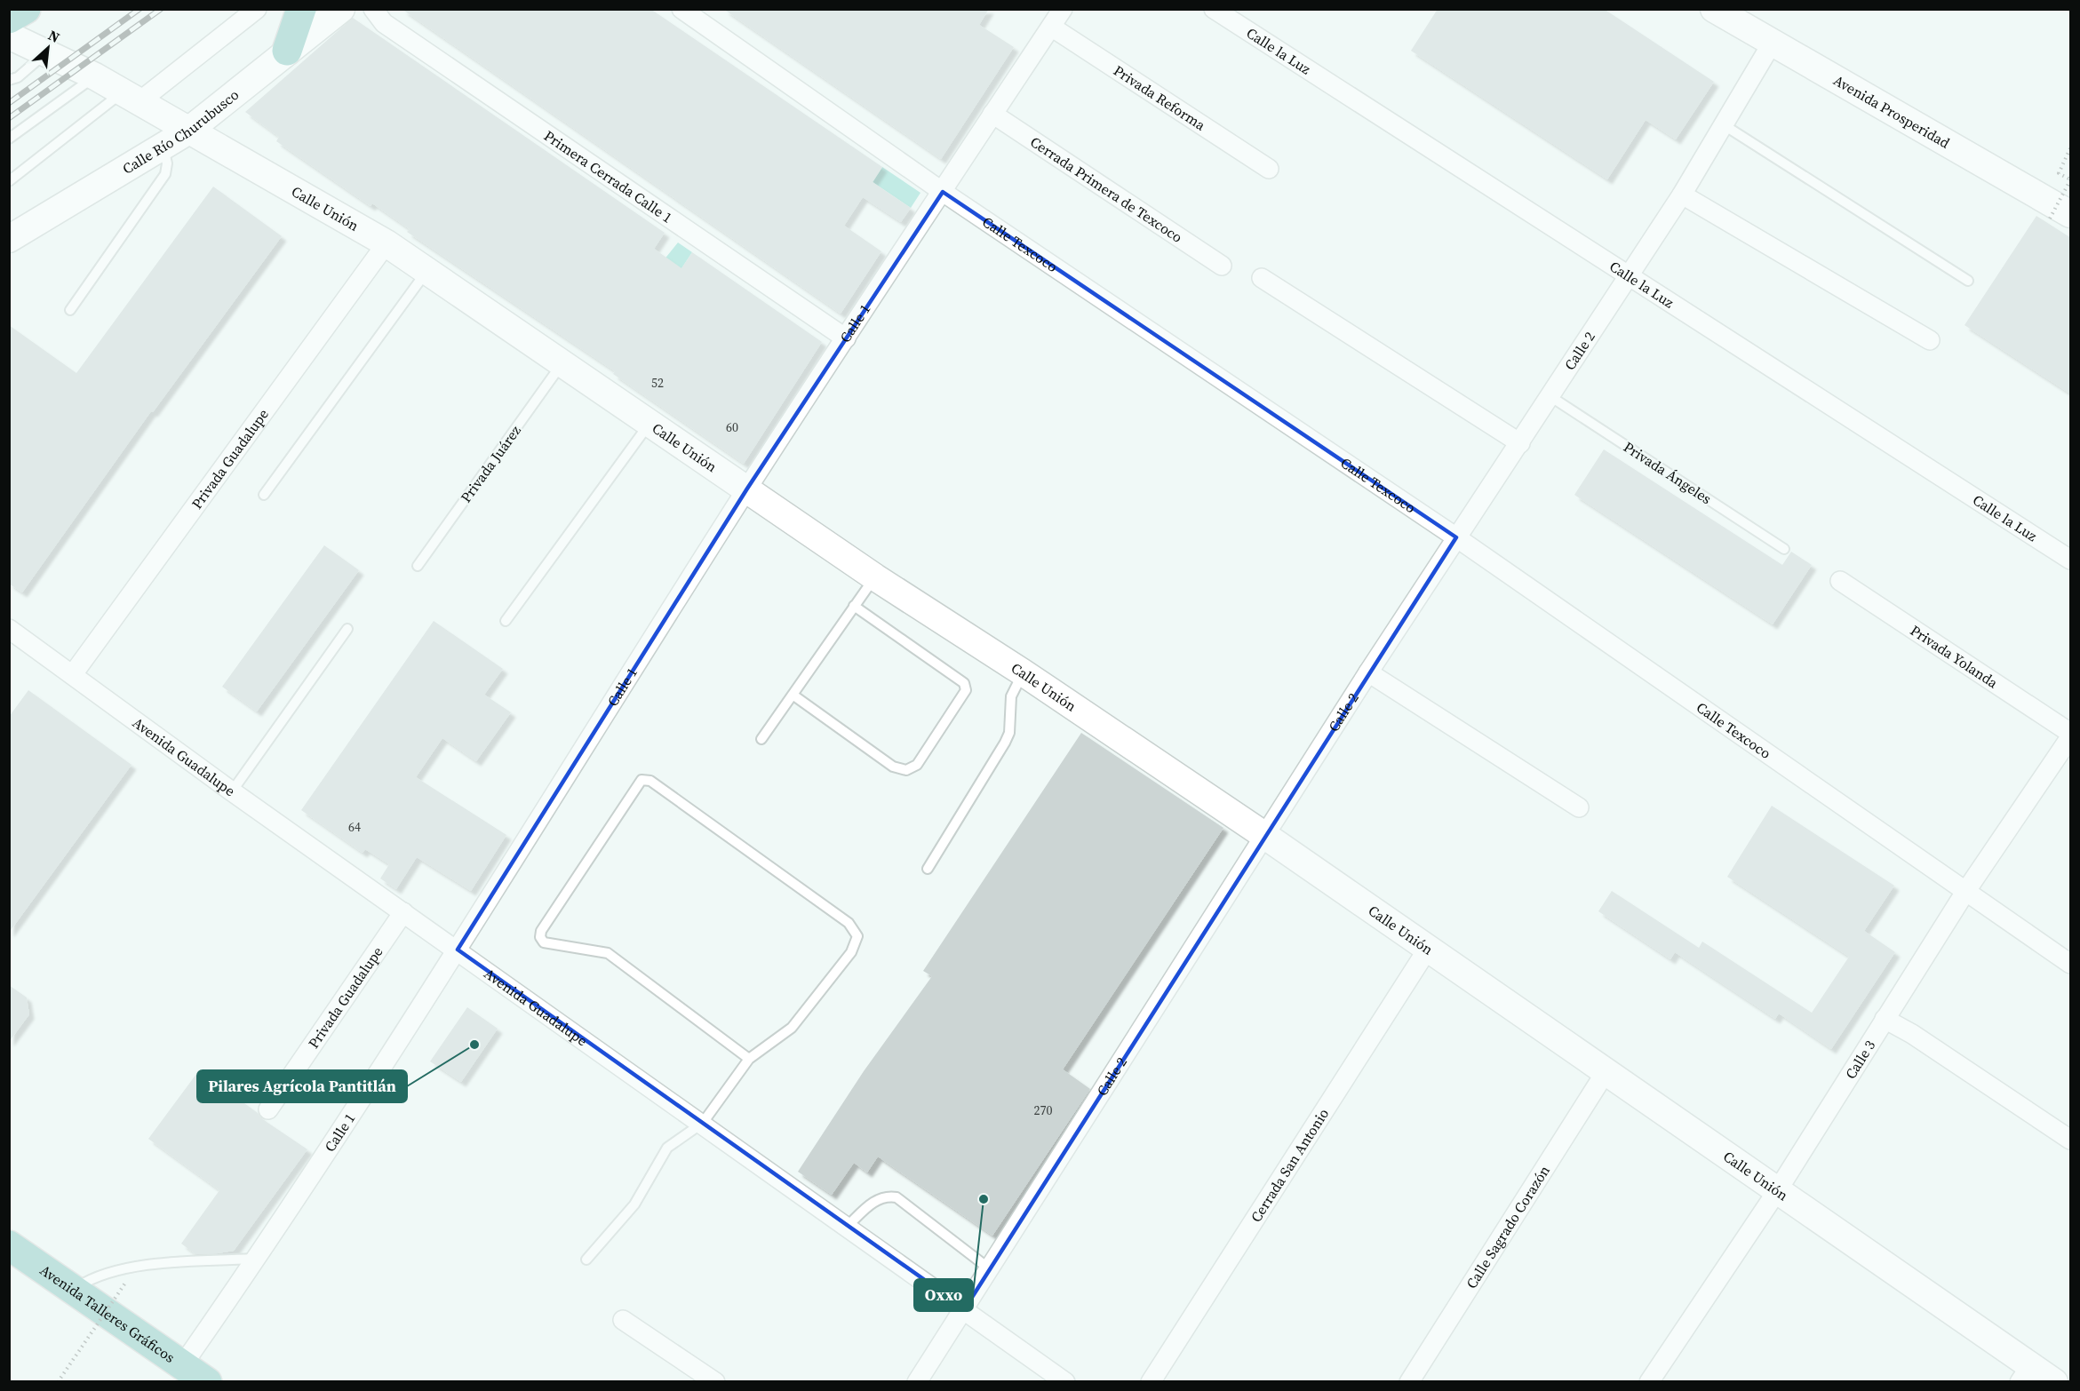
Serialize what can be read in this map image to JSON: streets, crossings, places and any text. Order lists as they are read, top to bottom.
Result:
{
  "streets": {
    "main road": ["Avenida Talleres Gráficos"],
    "street": [
      "Calle la Luz",
      "Privada Reforma",
      "Avenida Prosperidad",
      "Calle Río Churubusco",
      "Primera Cerrada Calle 1",
      "Cerrada Primera de Texcoco",
      "Calle Unión",
      "Calle Texcoco",
      "Calle 1",
      "Calle 2",
      "Privada Guadalupe",
      "Privada Yolanda",
      "Avenida Guadalupe",
      "Calle 3",
      "Cerrada San Antonio",
      "Calle Sagrado Corazón"
    ],
    "lane": ["Privada Juárez", "Privada Ángeles"]
  },
  "crossings": [
    ["Calle la Luz", "Calle 2"],
    ["Privada Reforma", "Calle 1"],
    ["Avenida Prosperidad", "Calle 2"],
    ["Calle Río Churubusco", "Calle Unión"],
    ["Primera Cerrada Calle 1", "Calle 1"],
    ["Cerrada Primera de Texcoco", "Calle 1"],
    ["Calle Unión", "Calle 1"],
    ["Calle Unión", "Calle 2"],
    ["Calle Unión", "Privada Guadalupe"],
    ["Calle Unión", "Privada Juárez"],
    ["Calle Unión", "Calle 3"],
    ["Calle Unión", "Cerrada San Antonio"],
    ["Calle Unión", "Calle Sagrado Corazón"],
    ["Calle Texcoco", "Calle 1"],
    ["Calle Texcoco", "Calle 2"],
    ["Calle Texcoco", "Calle 3"],
    ["Calle 1", "Avenida Guadalupe"],
    ["Calle 1", "Avenida Talleres Gráficos"],
    ["Calle 2", "Privada Ángeles"],
    ["Calle 2", "Avenida Guadalupe"],
    ["Privada Guadalupe", "Avenida Guadalupe"]
  ],
  "places": ["Pilares Agrícola Pantitlán", "Oxxo"],
  "house_numbers": [
    "52",
    "60",
    "64",
    "270"
  ],
  "north": "top right"
}
